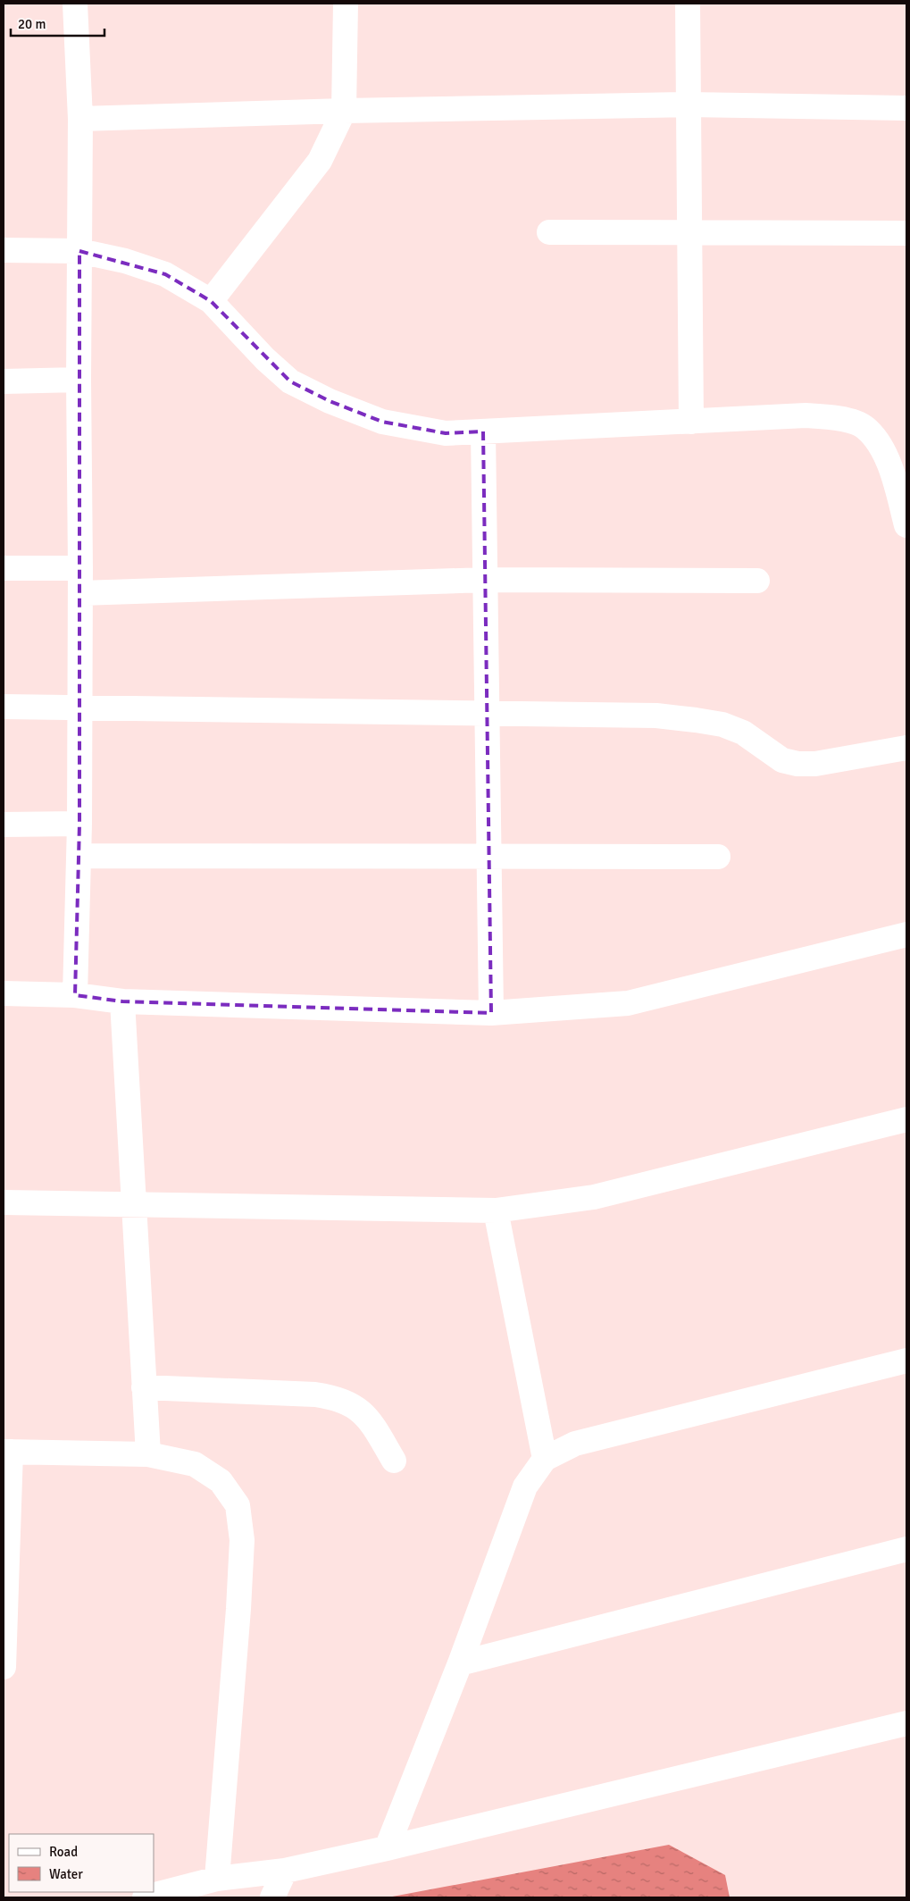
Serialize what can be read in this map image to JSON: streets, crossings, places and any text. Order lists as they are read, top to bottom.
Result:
{
  "legend": ["Road", "Water"],
  "scale_bar": "20 m"
}
